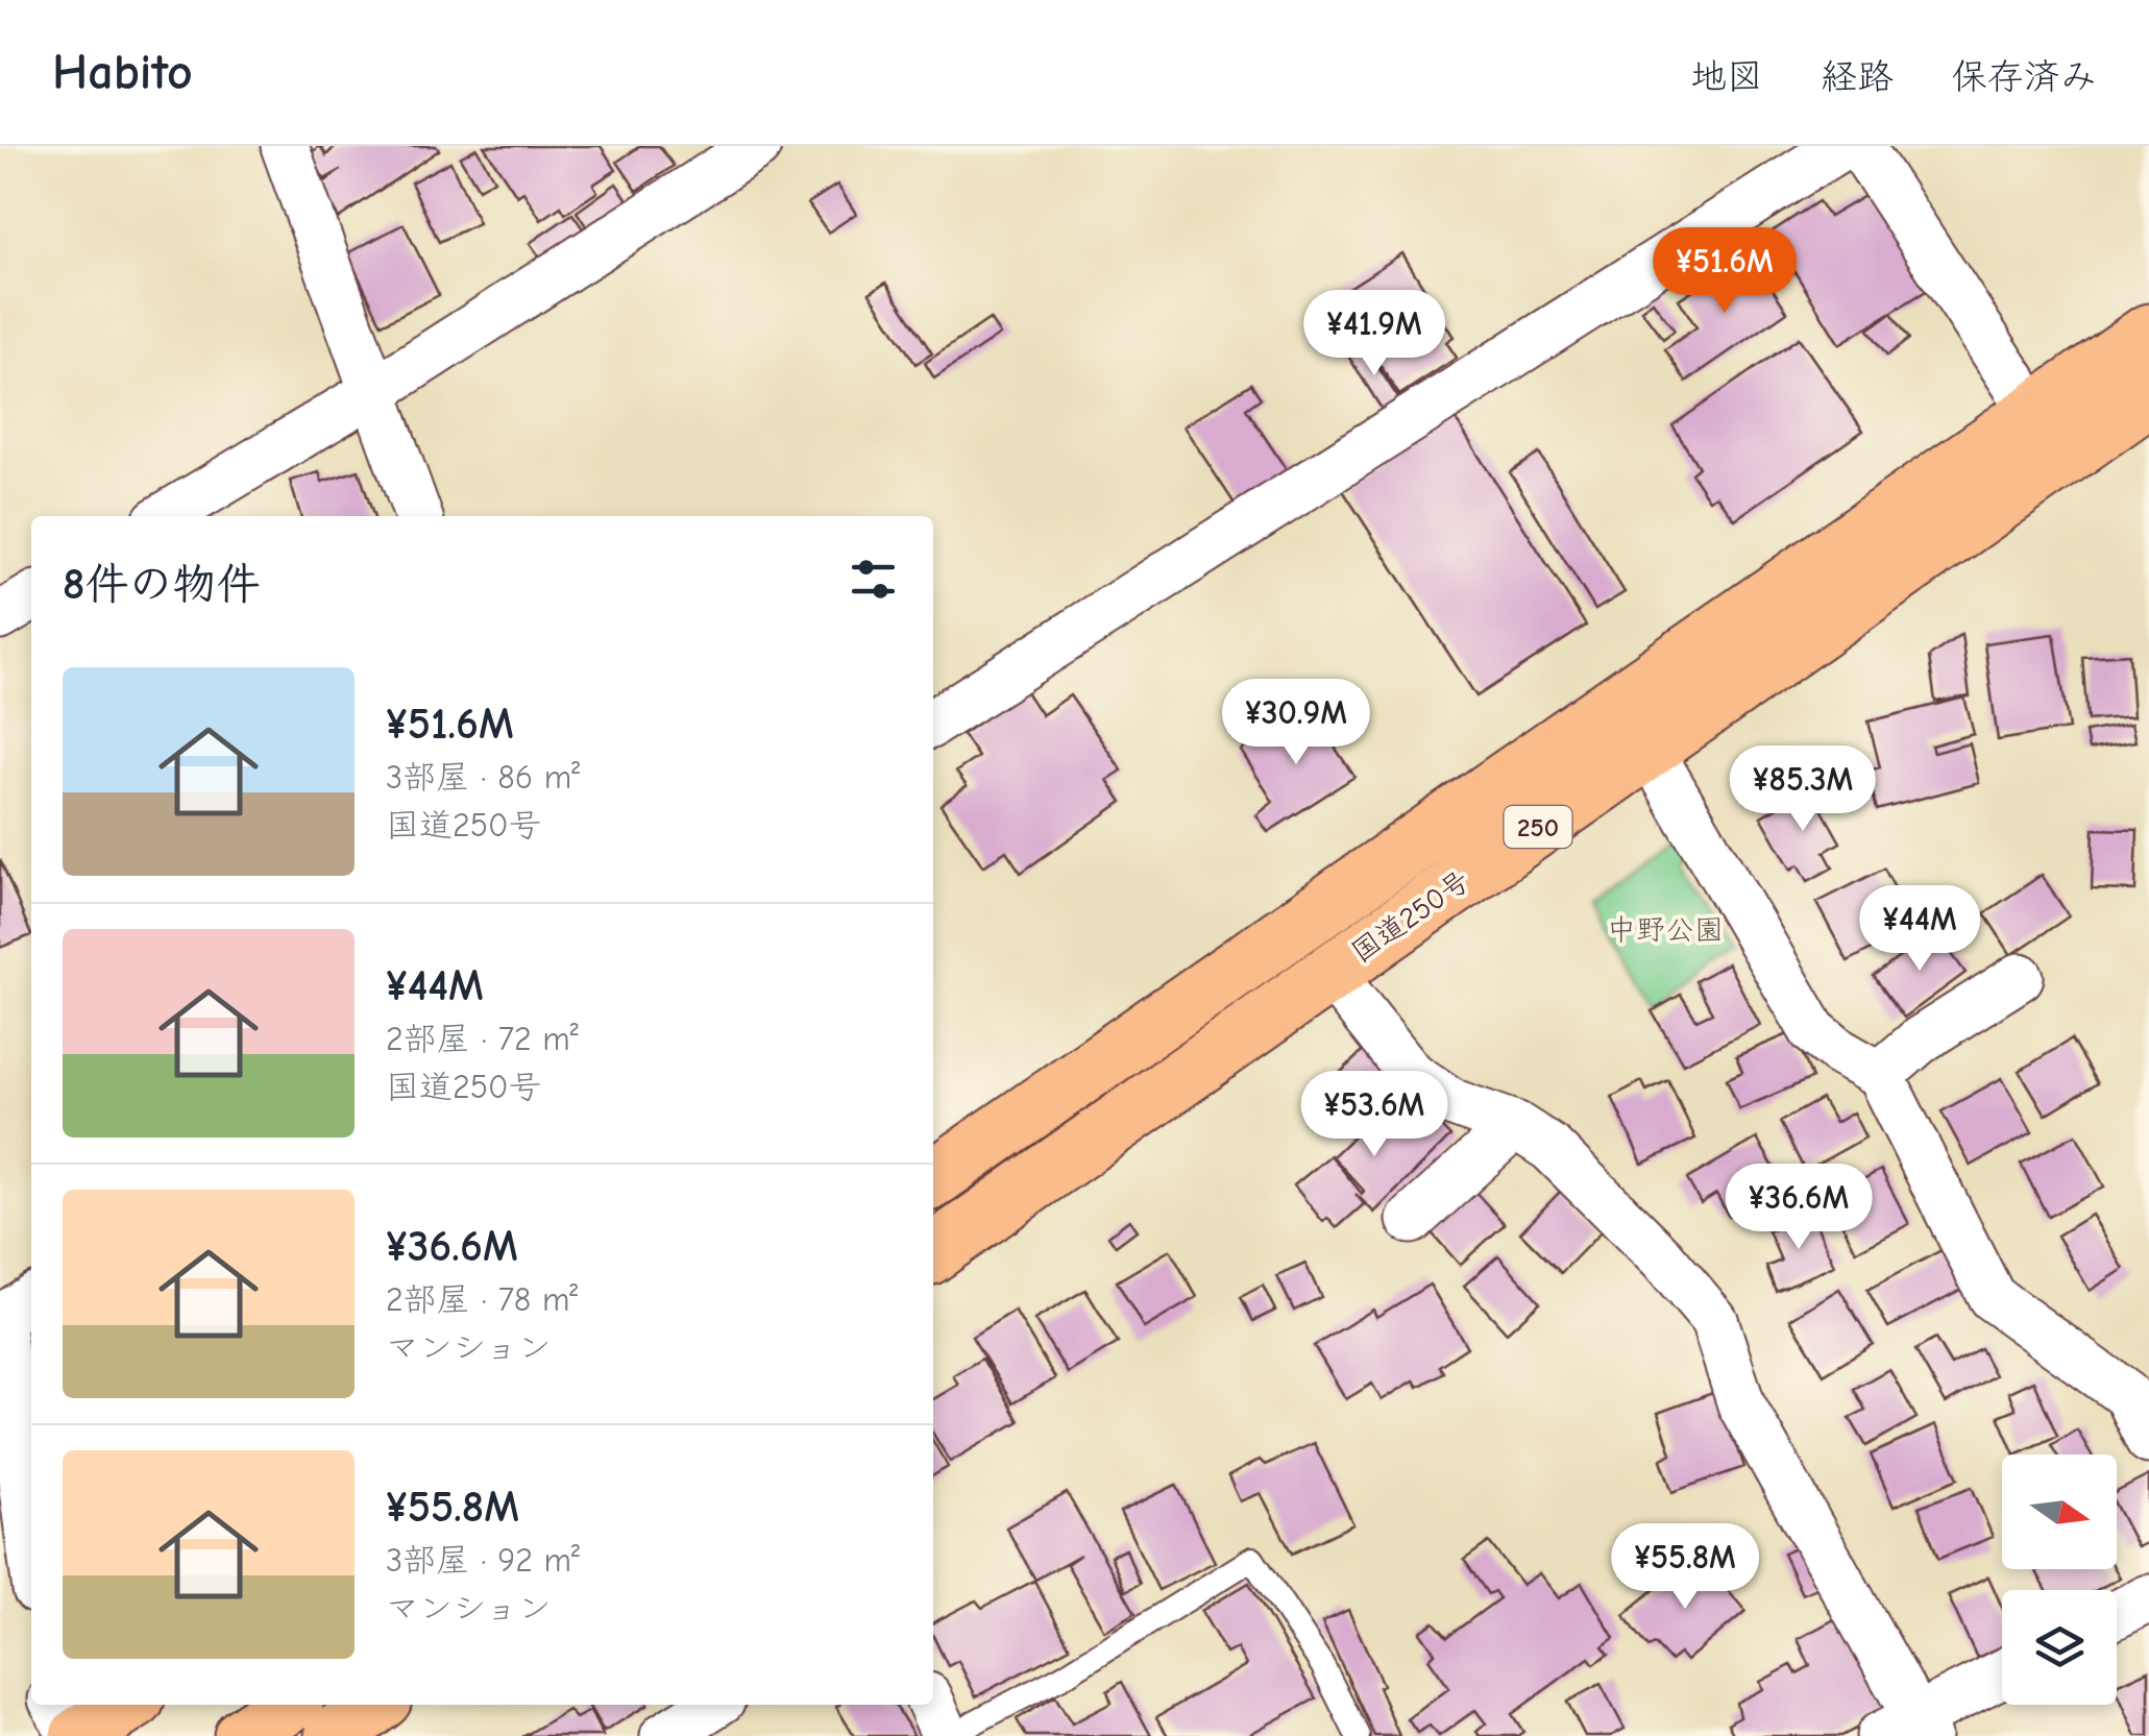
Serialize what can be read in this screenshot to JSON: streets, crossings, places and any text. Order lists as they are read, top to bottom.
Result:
{
  "streets": {
    "highway": ["250", "国道250号"]
  },
  "parks": ["中野公園"],
  "north": "right",
  "page": {
    "header": "Habito",
    "nav": ["地図", "経路", "保存済み"],
    "price": [
      "¥51.6M",
      "¥41.9M",
      "¥30.9M",
      "¥85.3M",
      "¥44M",
      "¥53.6M",
      "¥36.6M",
      "¥55.8M"
    ],
    "heading": "8件の物件",
    "list": [
      {
        "name": "¥51.6M",
        "note": "3部屋 · 86 m² · 国道250号"
      },
      {
        "name": "¥44M",
        "note": "2部屋 · 72 m² · 国道250号"
      },
      {
        "name": "¥36.6M",
        "note": "2部屋 · 78 m² · マンション"
      },
      {
        "name": "¥55.8M",
        "note": "3部屋 · 92 m² · マンション"
      }
    ]
  }
}
